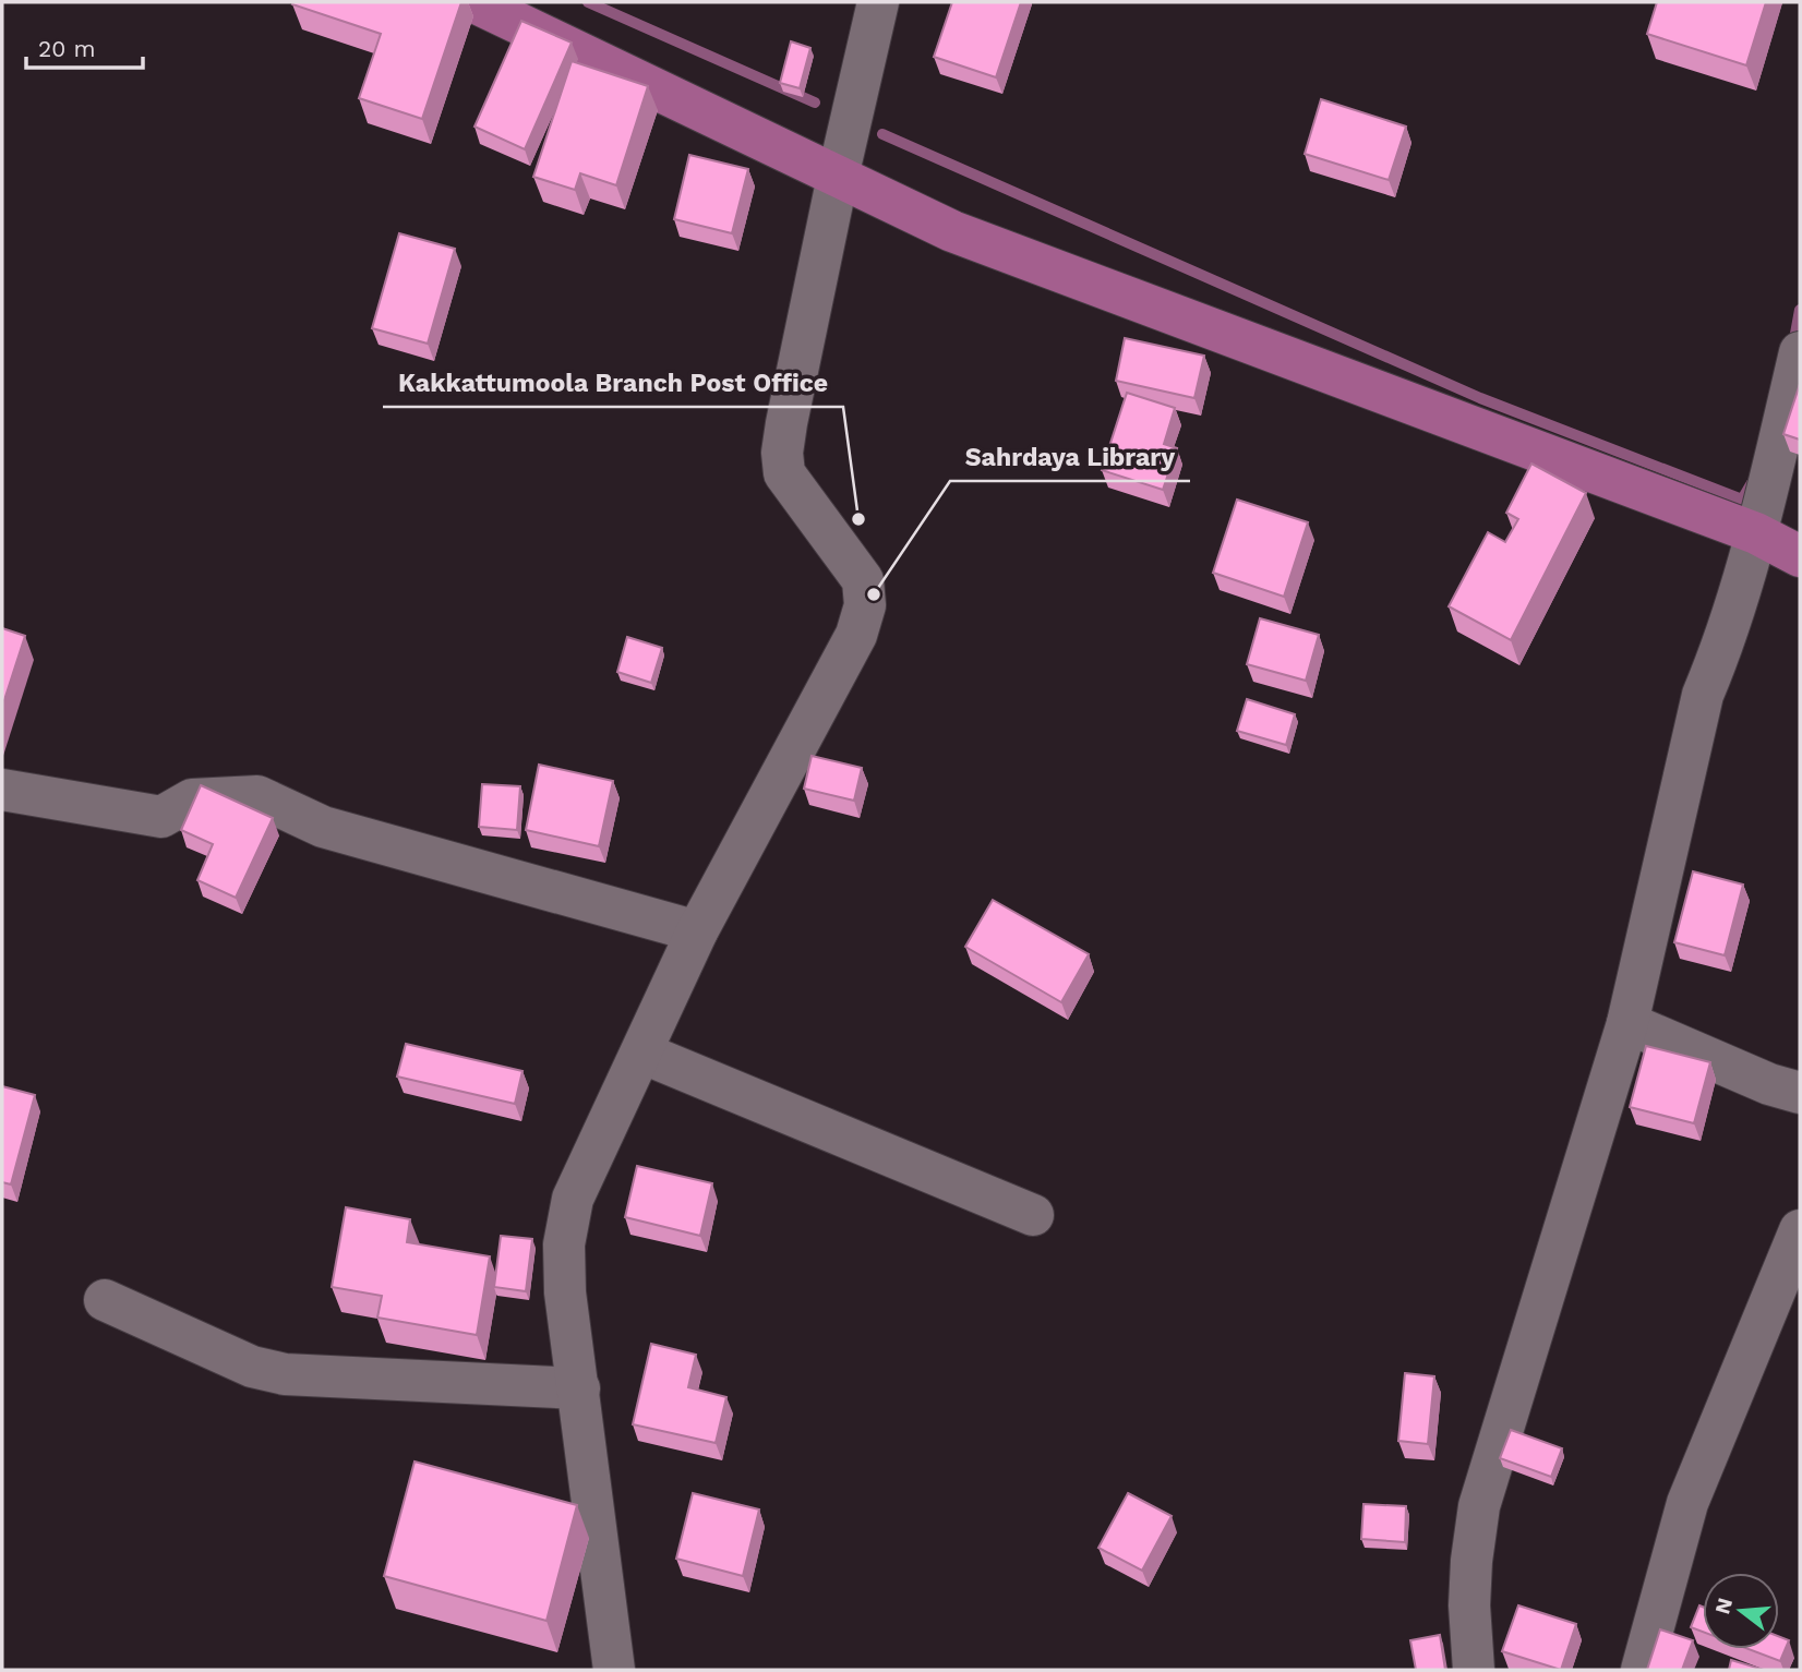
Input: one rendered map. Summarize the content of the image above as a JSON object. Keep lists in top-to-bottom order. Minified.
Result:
{"places":["Kakkattumoola Branch Post Office","Sahrdaya Library"],"scale_bar":"20 m","north":"left"}
